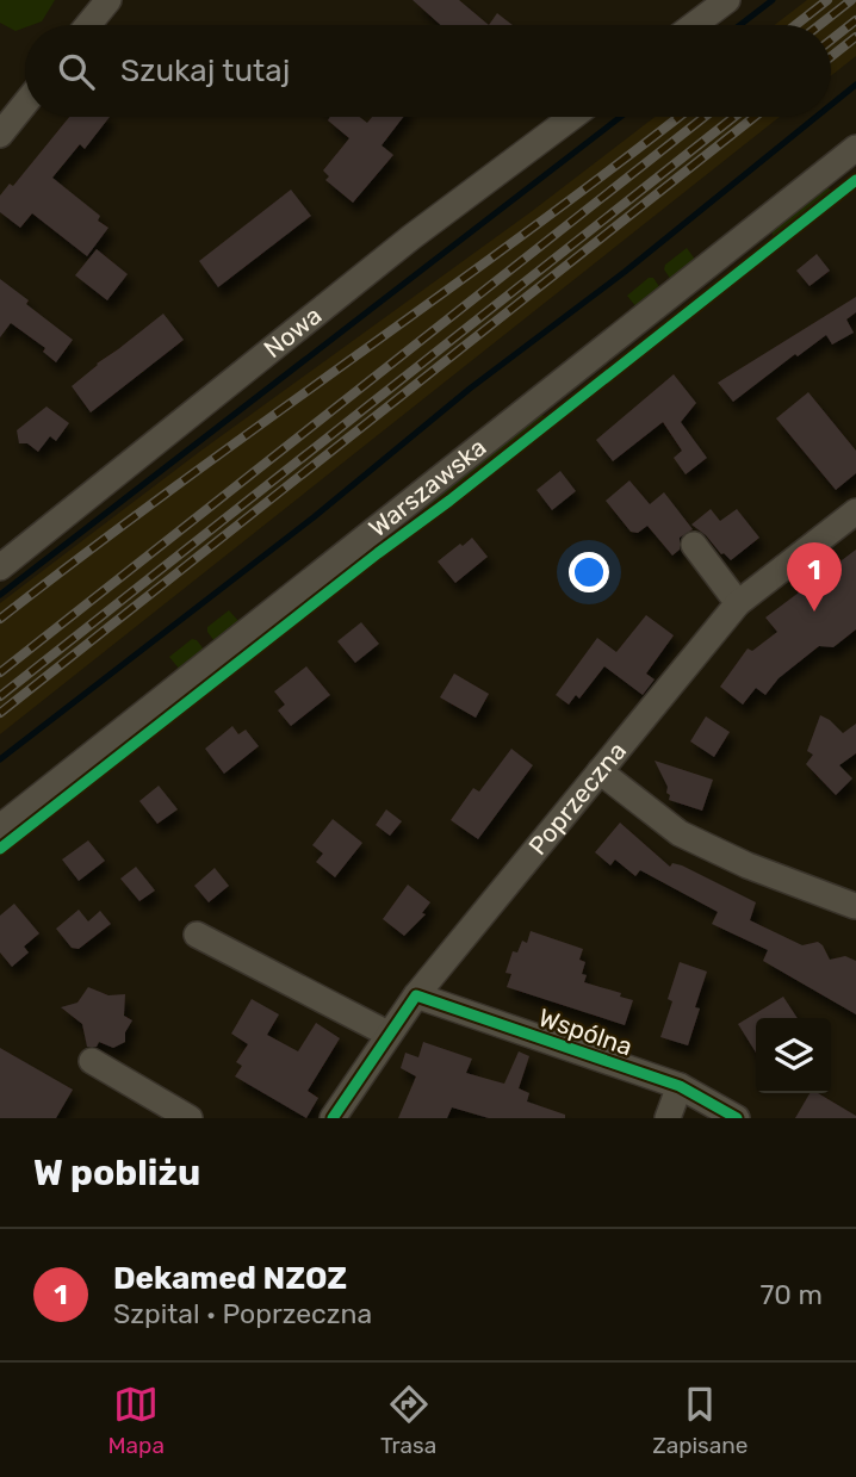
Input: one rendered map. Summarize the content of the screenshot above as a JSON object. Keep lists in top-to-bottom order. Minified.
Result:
{"streets":{"street":["Nowa","Warszawska","Poprzeczna","Wspólna"]},"crossings":[["Poprzeczna","Wspólna"]],"page":{"search":"Szukaj tutaj","pins":"1","heading":"W pobliżu","list":[{"mark":"1","name":"Dekamed NZOZ","note":"Szpital · Poprzeczna","value":"70 m"}],"nav":["Mapa","Trasa","Zapisane"]}}
